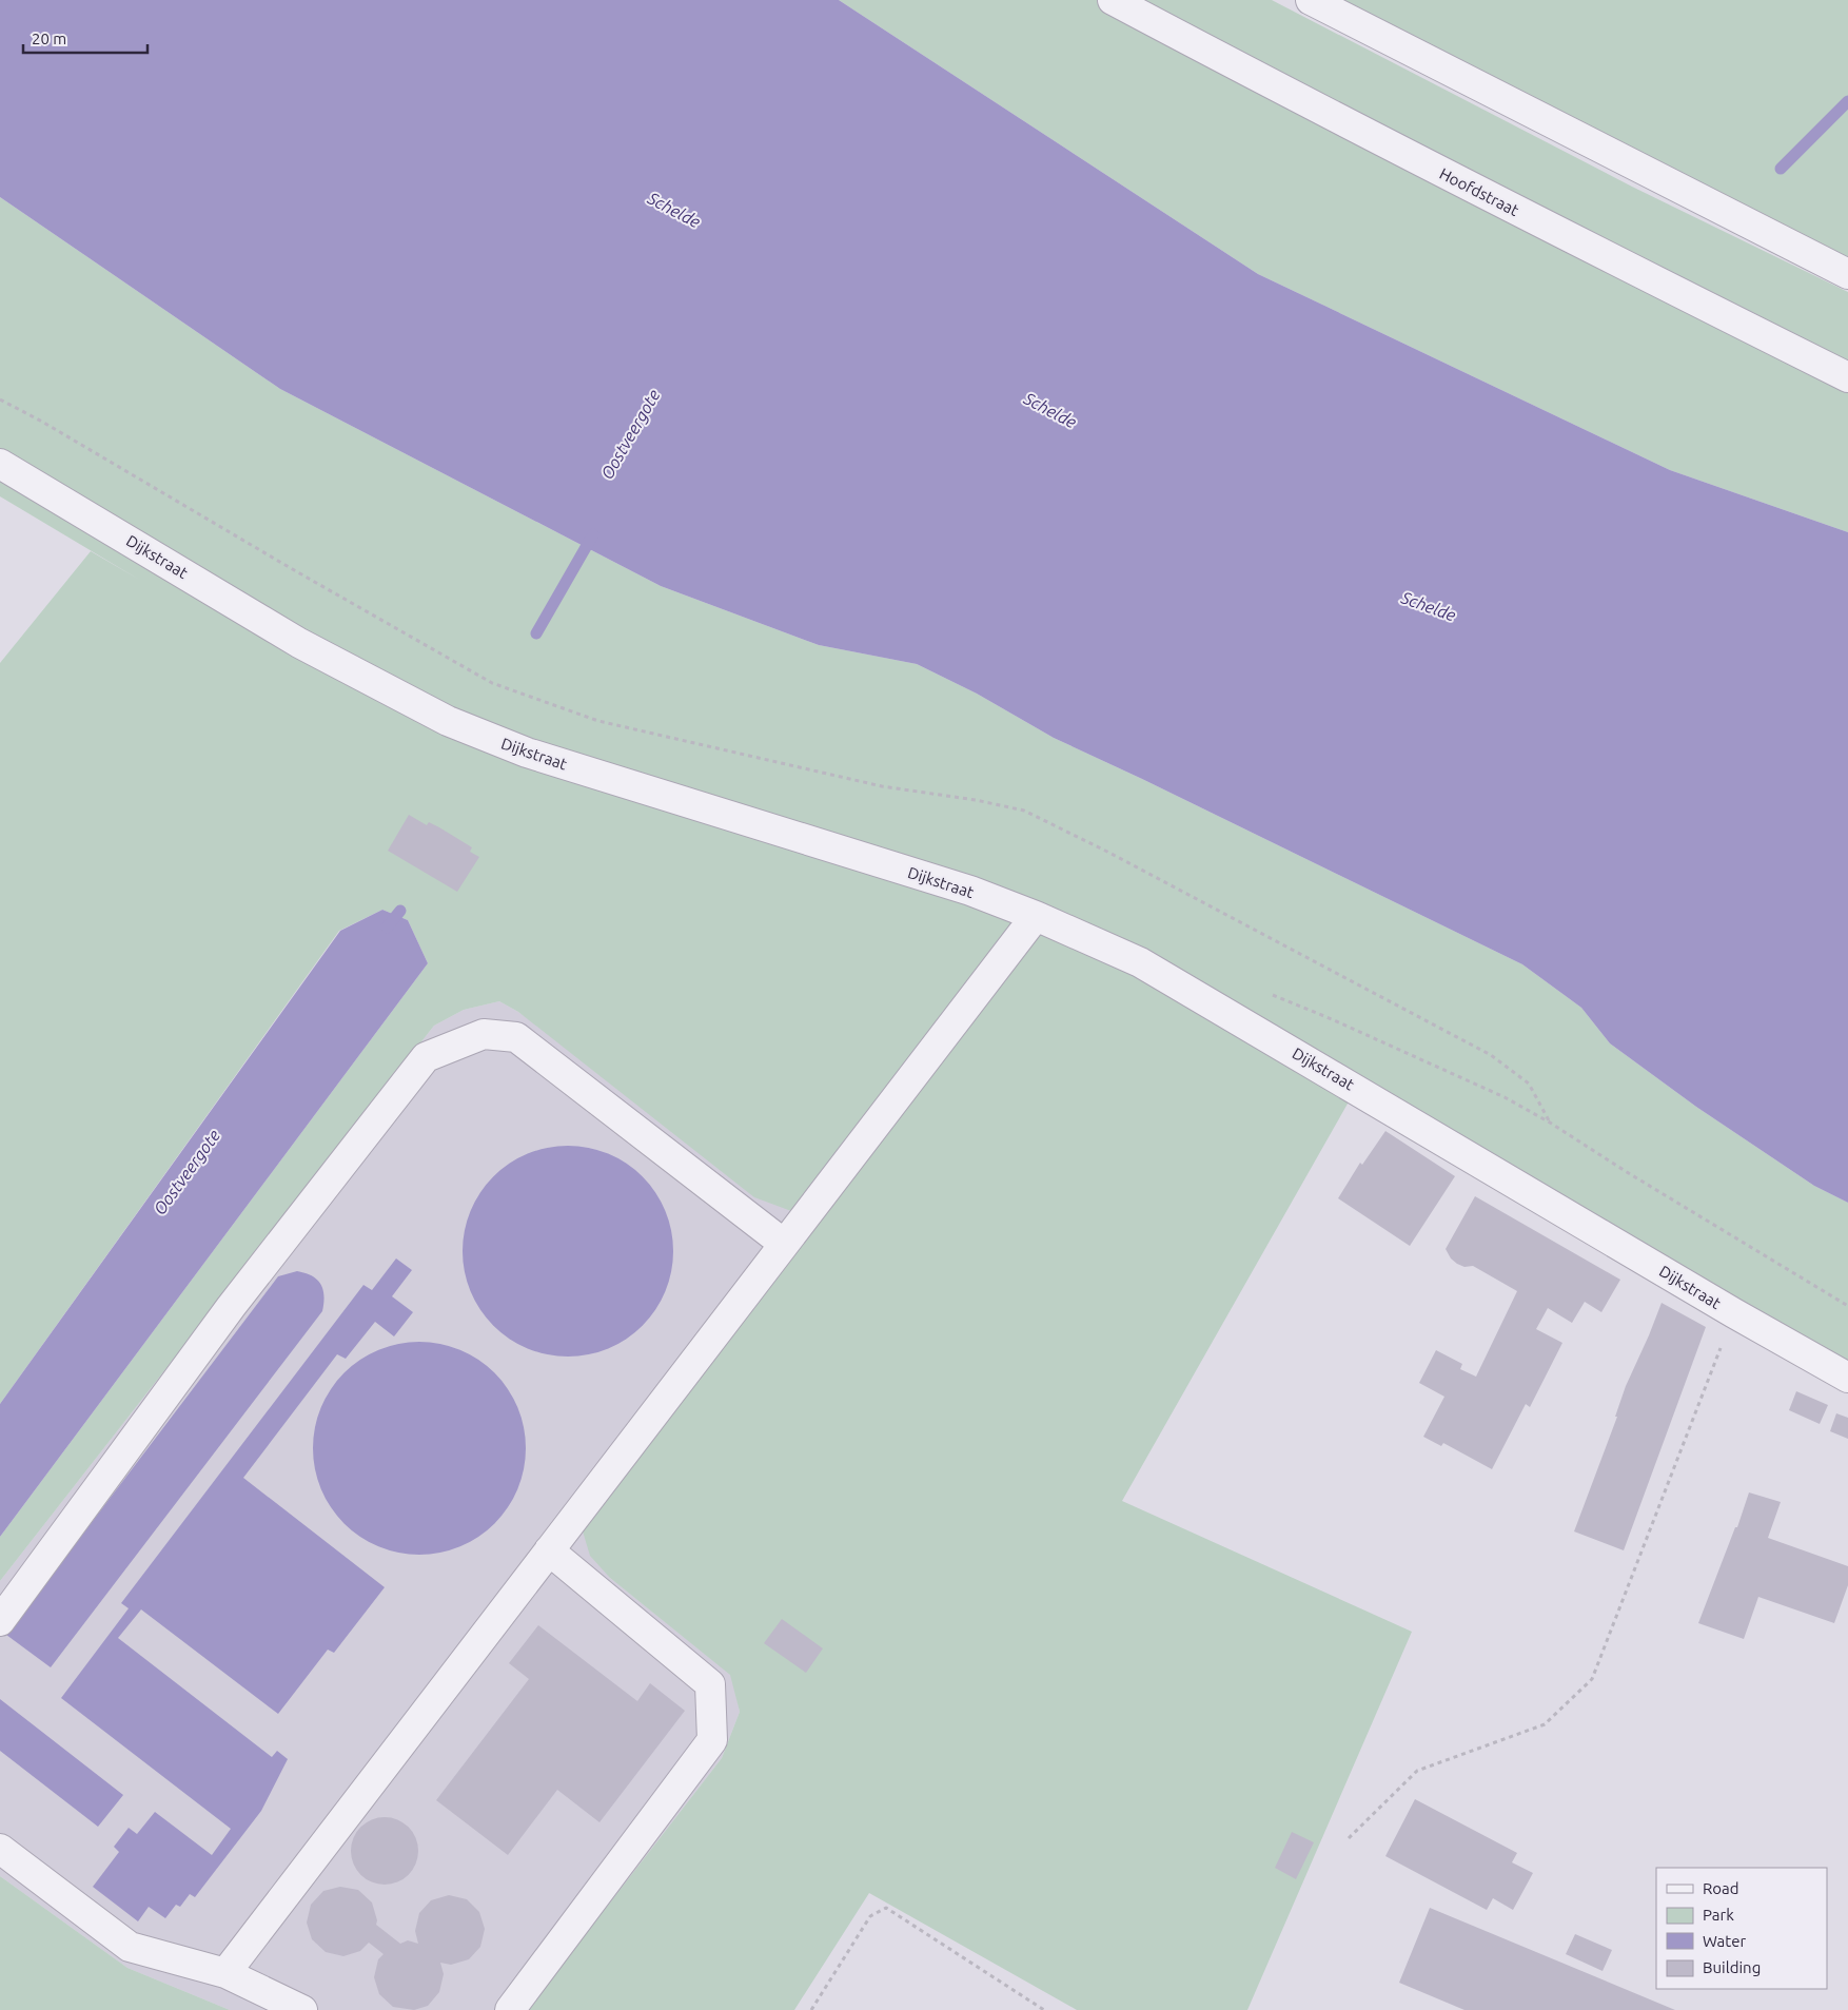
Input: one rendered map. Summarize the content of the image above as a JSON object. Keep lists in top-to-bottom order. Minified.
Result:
{"streets":{"street":["Hoofdstraat","Dijkstraat"]},"water":["Schelde","Oostveergote"],"legend":["Road","Park","Water","Building"],"scale_bar":"20 m"}
